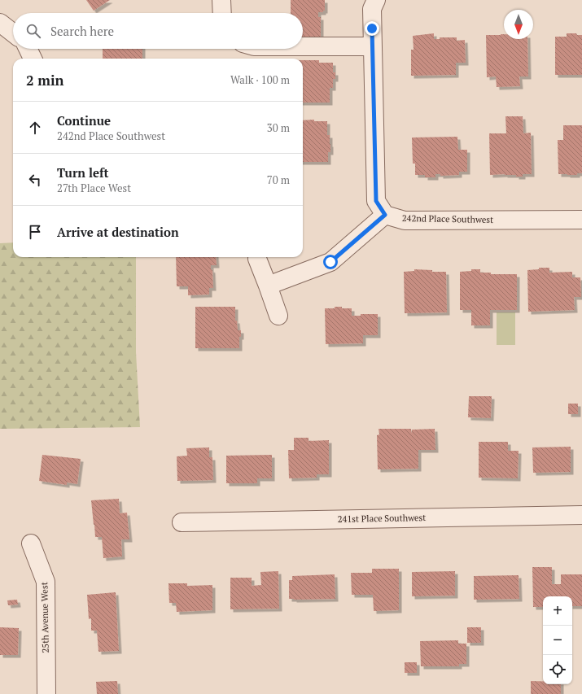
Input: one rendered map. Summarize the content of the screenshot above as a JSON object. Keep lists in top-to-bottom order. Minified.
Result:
{"streets":{"street":["242nd Place Southwest","241st Place Southwest","25th Avenue West"]},"north":"bottom","page":{"search":"Search here","heading":["2 min","Walk · 100 m"],"list":[["Continue","242nd Place Southwest","30 m"],["Turn left","27th Place West","70 m"],"Arrive at destination"],"map_buttons":["+","−"]}}
